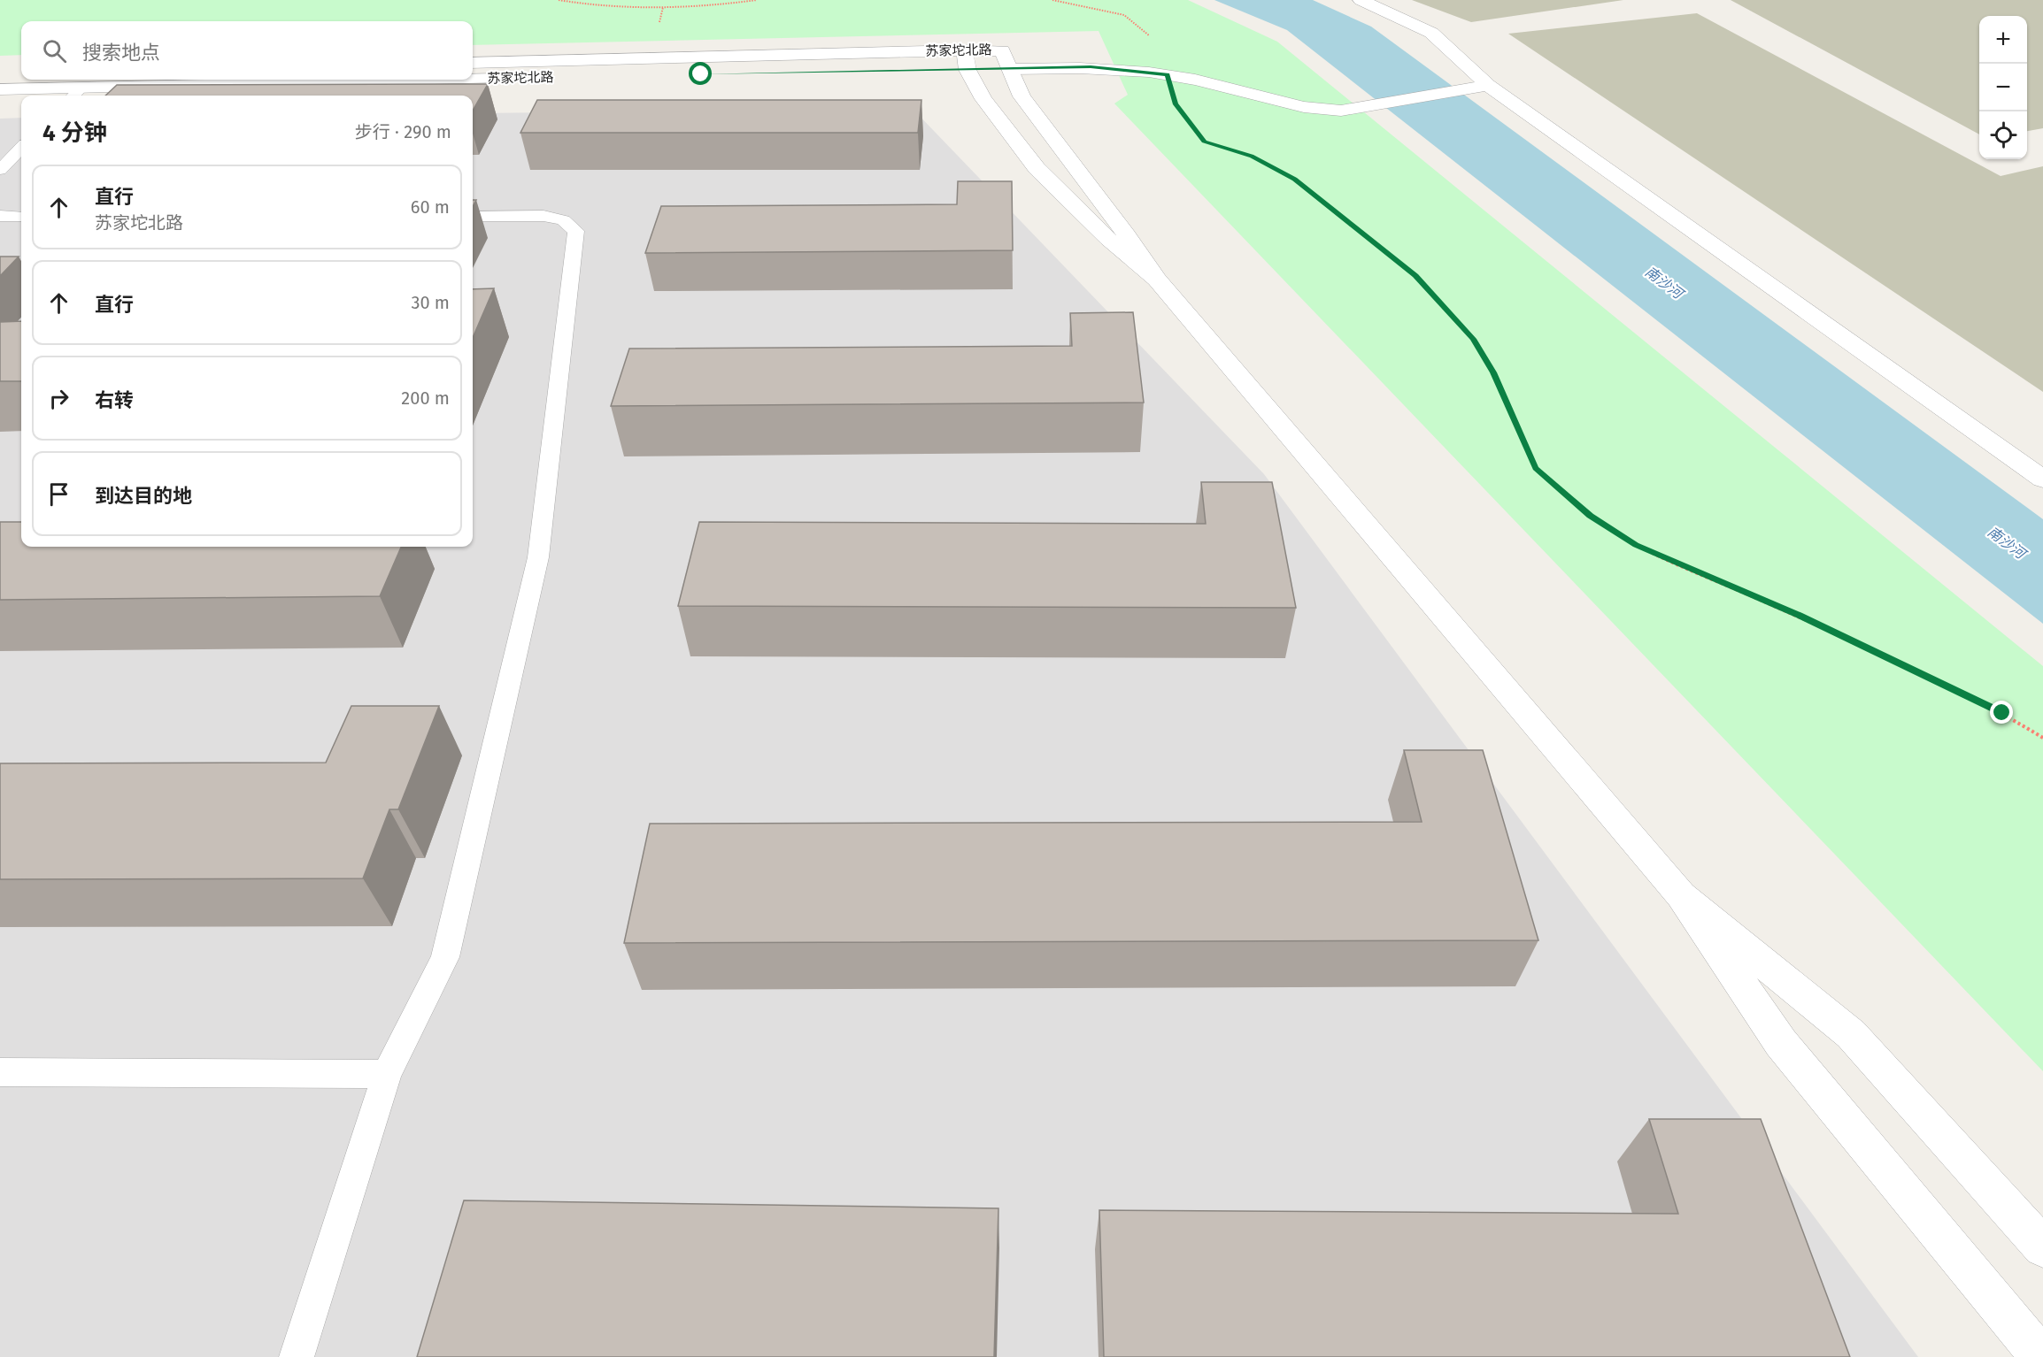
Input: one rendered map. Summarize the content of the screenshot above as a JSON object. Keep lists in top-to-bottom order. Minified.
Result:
{"streets":{"street":["苏家坨北路"]},"water":["南沙河"],"page":{"map_buttons":["+","−"],"search":"搜索地点","heading":["4 分钟","步行 · 290 m"],"list":[["直行","苏家坨北路","60 m"],["直行","30 m"],["右转","200 m"],"到达目的地"]}}
